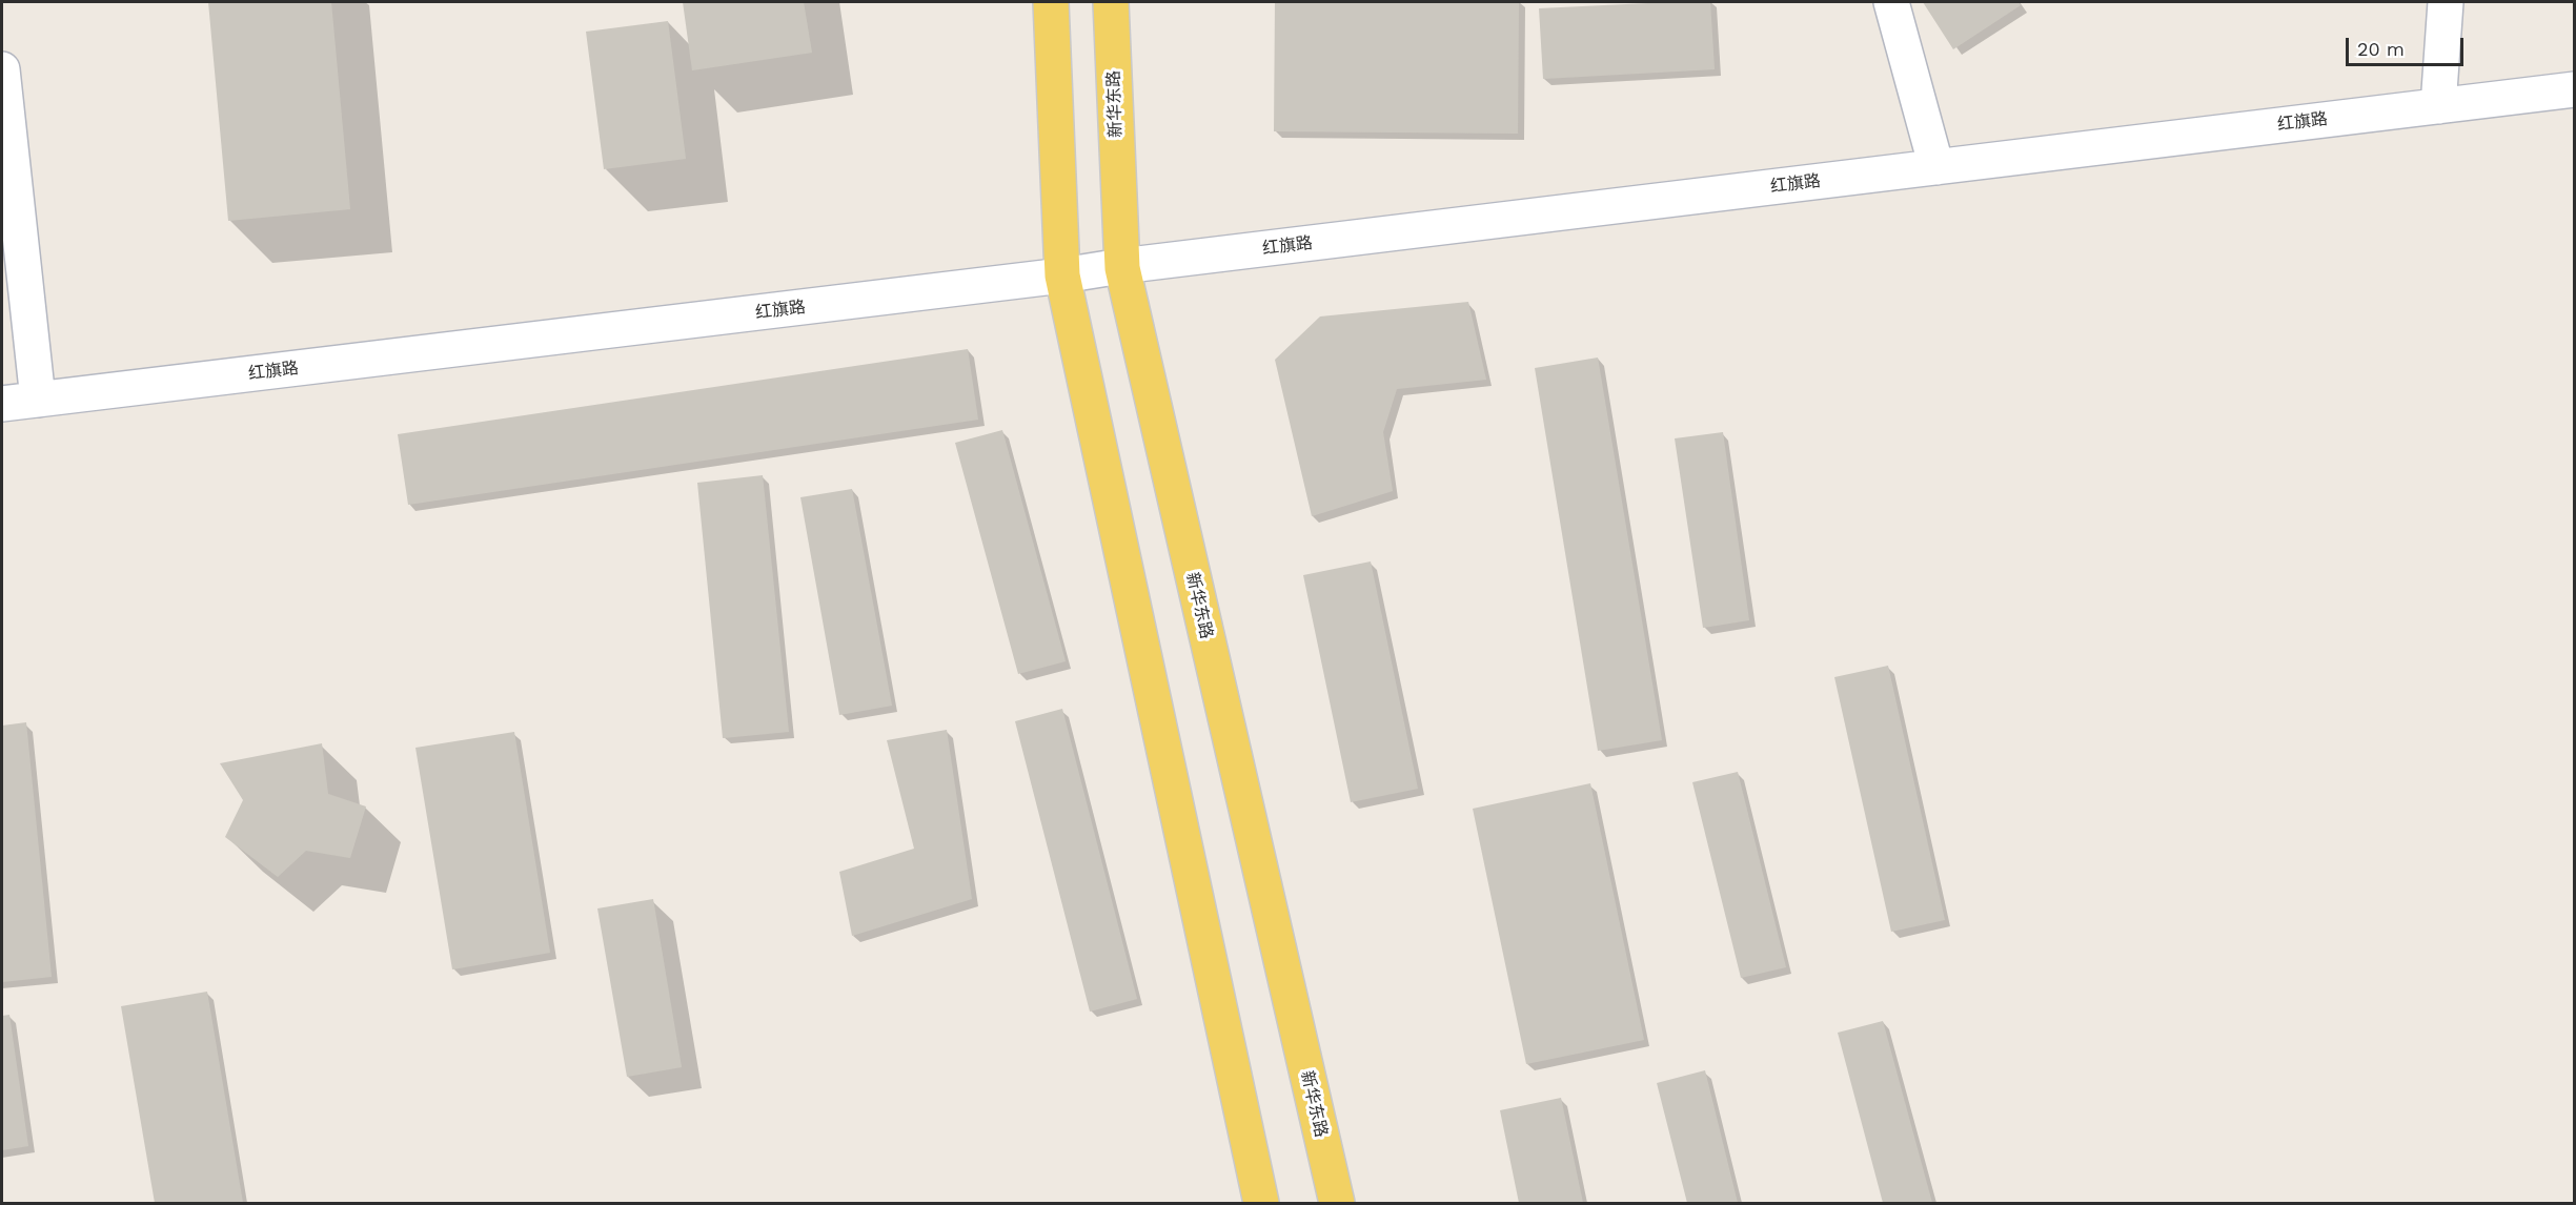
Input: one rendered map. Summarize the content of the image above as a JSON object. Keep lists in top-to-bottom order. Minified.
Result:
{"streets":{"main road":["新华东路"],"street":["红旗路"]},"crossings":[["新华东路","红旗路"]],"scale_bar":"20 m"}
